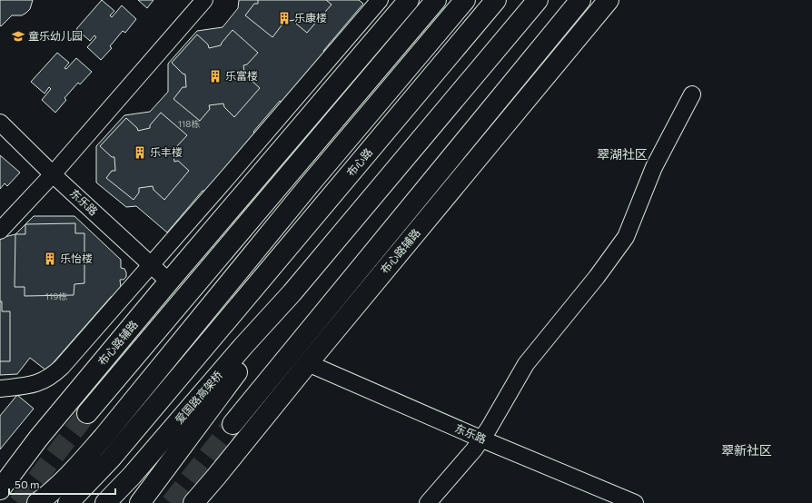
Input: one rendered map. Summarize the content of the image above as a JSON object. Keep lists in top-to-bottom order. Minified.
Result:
{"streets":{"highway":["布心路","布心路辅路","爱国路高架桥"],"street":["东乐路"]},"crossings":[["东乐路","布心路辅路"]],"districts":["翠湖社区","翠新社区"],"places":{"building":["乐康楼","乐富楼","乐丰楼","乐怡楼"],"school or university":["童乐幼儿园"]},"house_numbers":["118栋","119栋"],"scale_bar":"50 m"}
